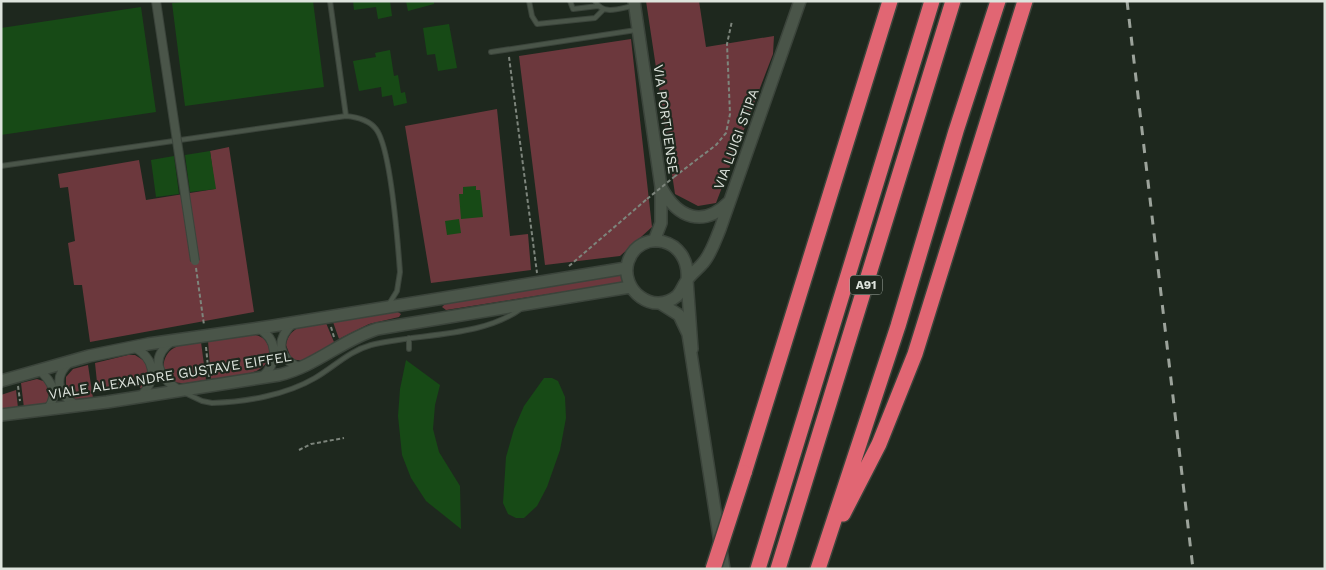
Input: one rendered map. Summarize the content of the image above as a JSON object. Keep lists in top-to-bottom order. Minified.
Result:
{"streets":{"highway":["A91"],"main road":["VIA PORTUENSE","VIA LUIGI STIPA","VIALE ALEXANDRE GUSTAVE EIFFEL"]},"crossings":[["VIA PORTUENSE","VIA LUIGI STIPA"],["VIA PORTUENSE","VIALE ALEXANDRE GUSTAVE EIFFEL"],["VIA LUIGI STIPA","VIALE ALEXANDRE GUSTAVE EIFFEL"]]}
